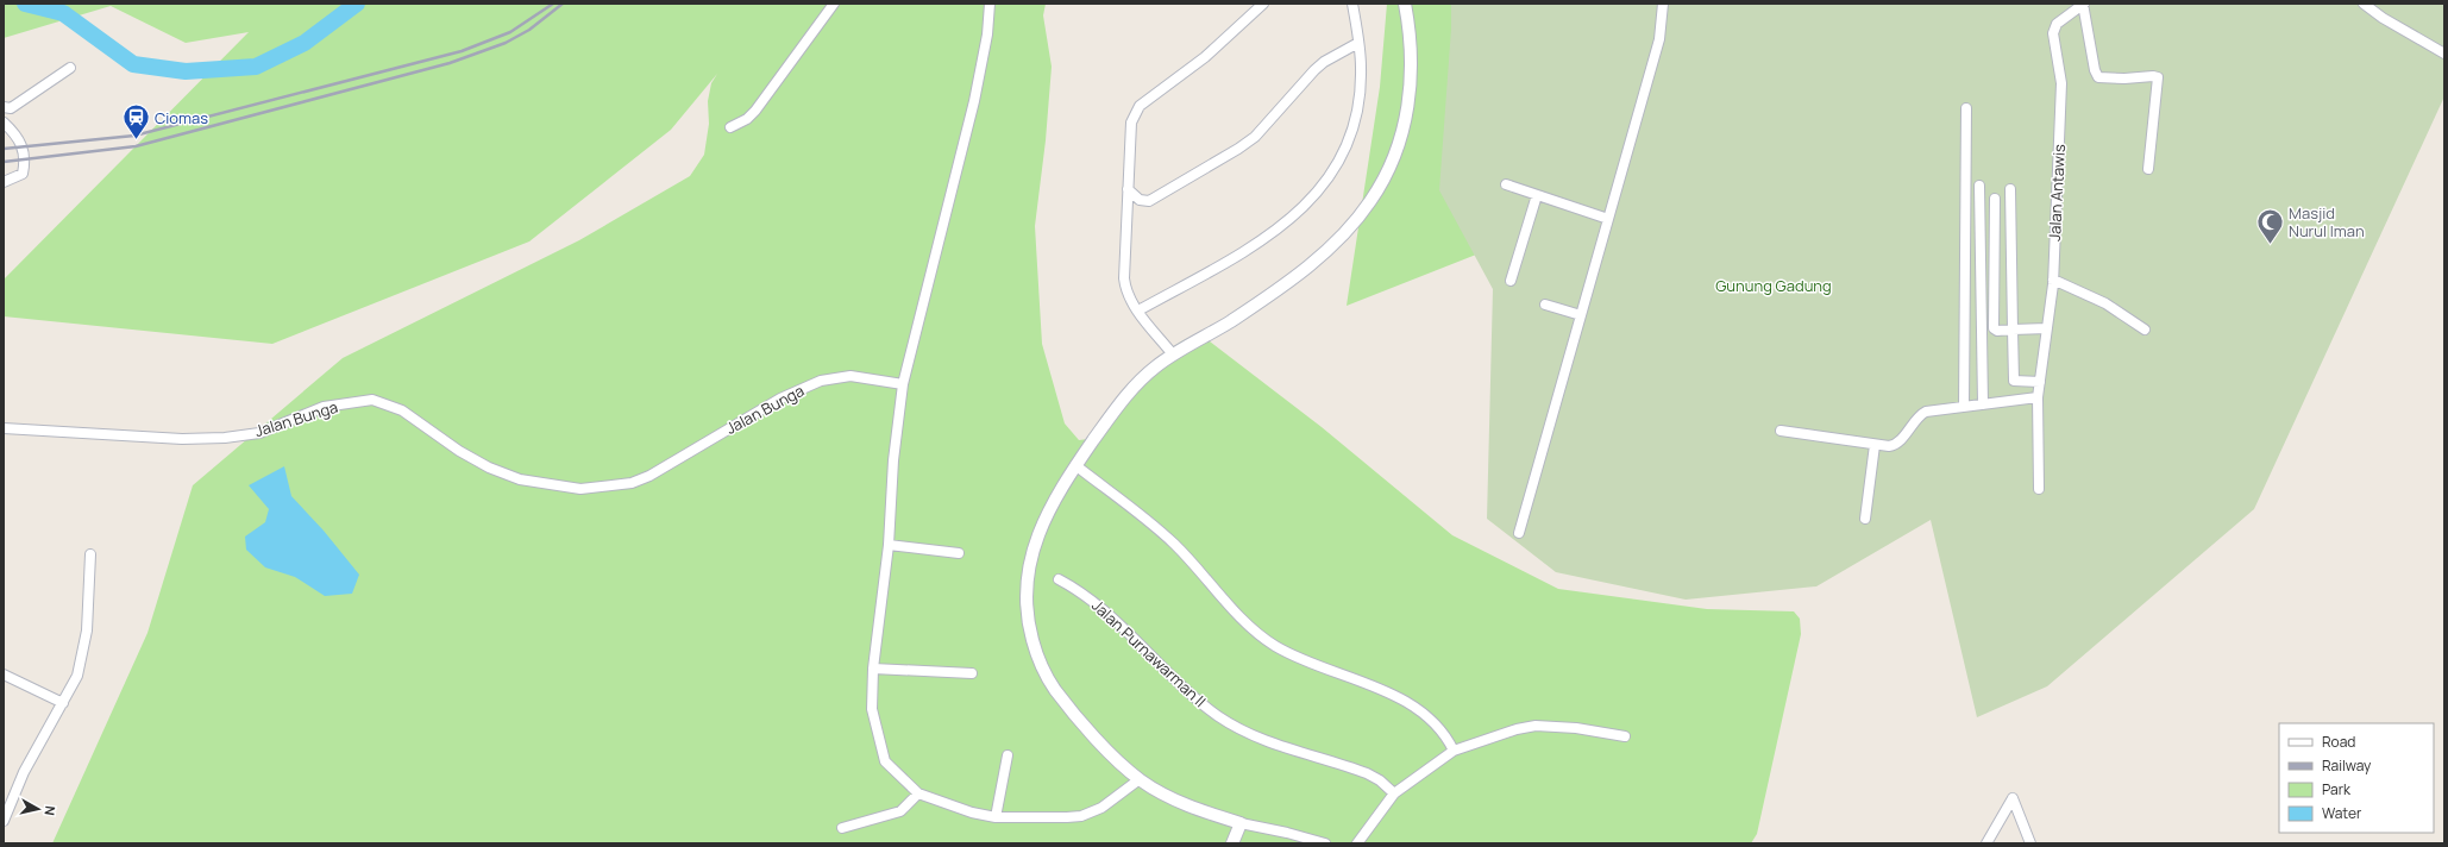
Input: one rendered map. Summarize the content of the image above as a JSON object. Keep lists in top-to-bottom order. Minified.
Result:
{"streets":{"street":["Jalan Antawis","Jalan Bunga","Jalan Purnawarman II"]},"parks":["Gunung Gadung"],"places":{"station":["Ciomas"],"mosque":["Masjid Nurul Iman"]},"legend":["Road","Railway","Park","Water"],"north":"right"}
